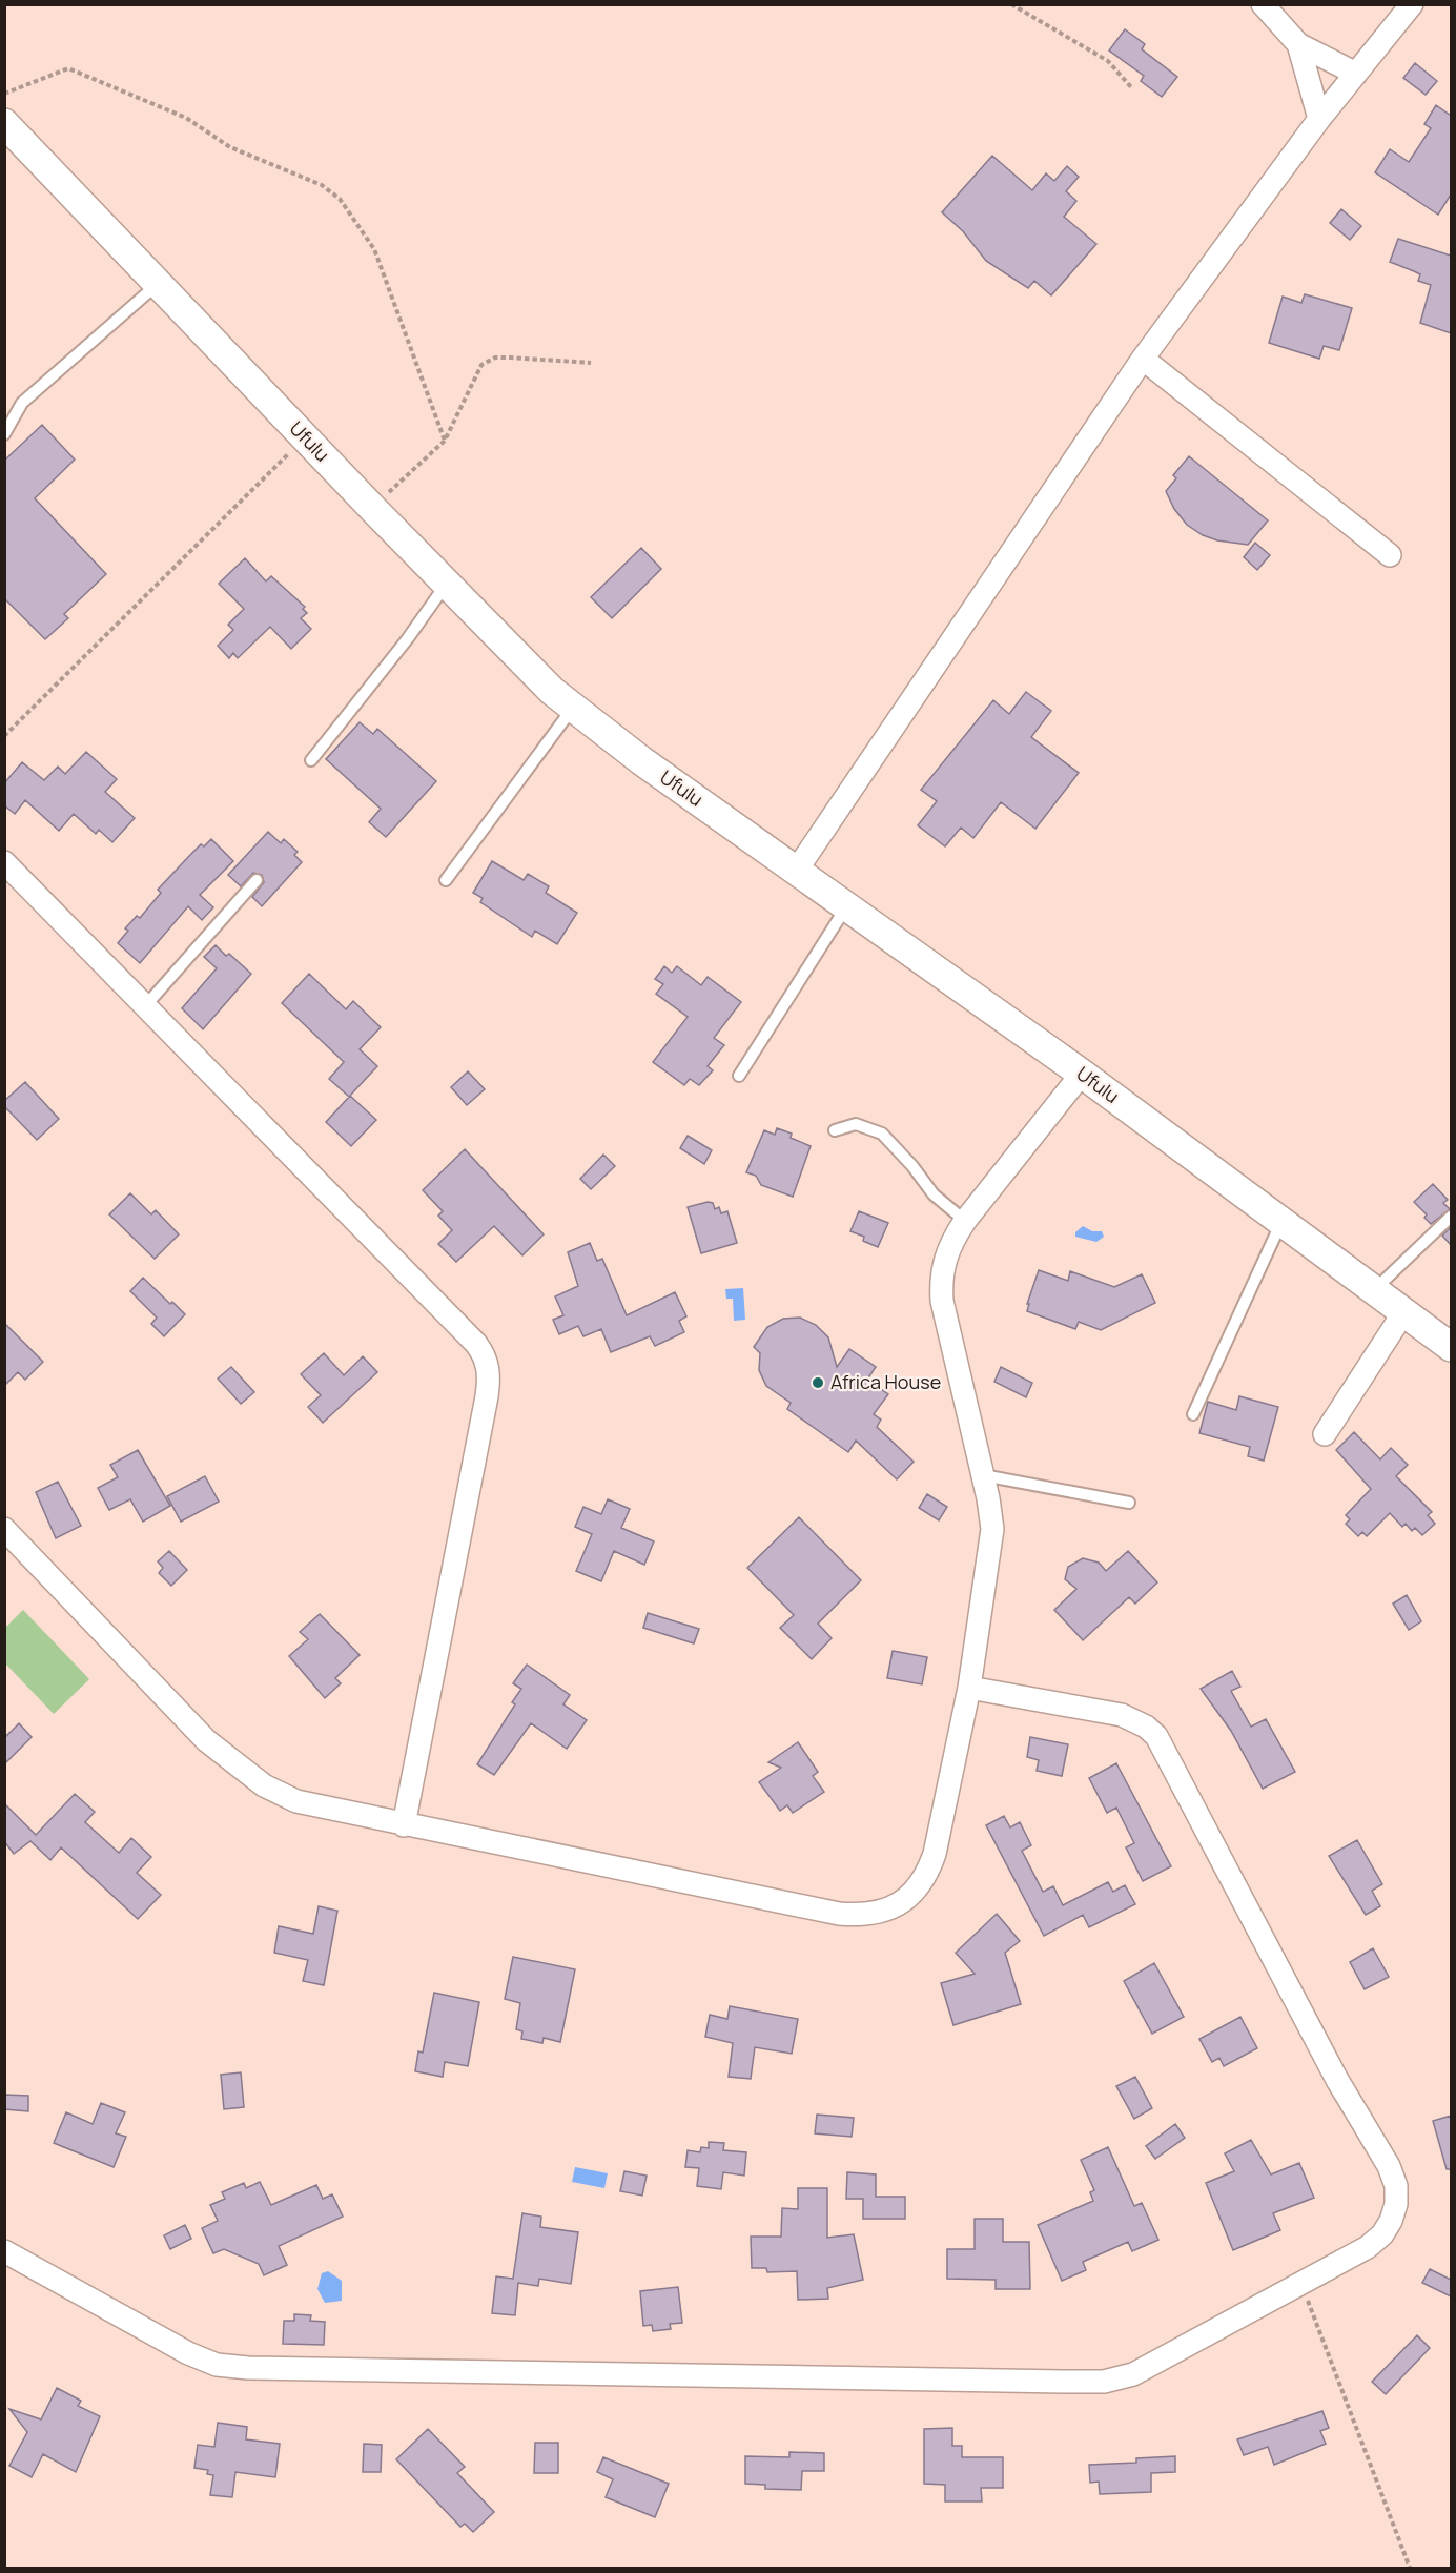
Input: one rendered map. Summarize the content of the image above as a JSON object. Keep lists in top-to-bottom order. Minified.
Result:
{"streets":{"street":["Ufulu"]},"places":["Africa House"]}
